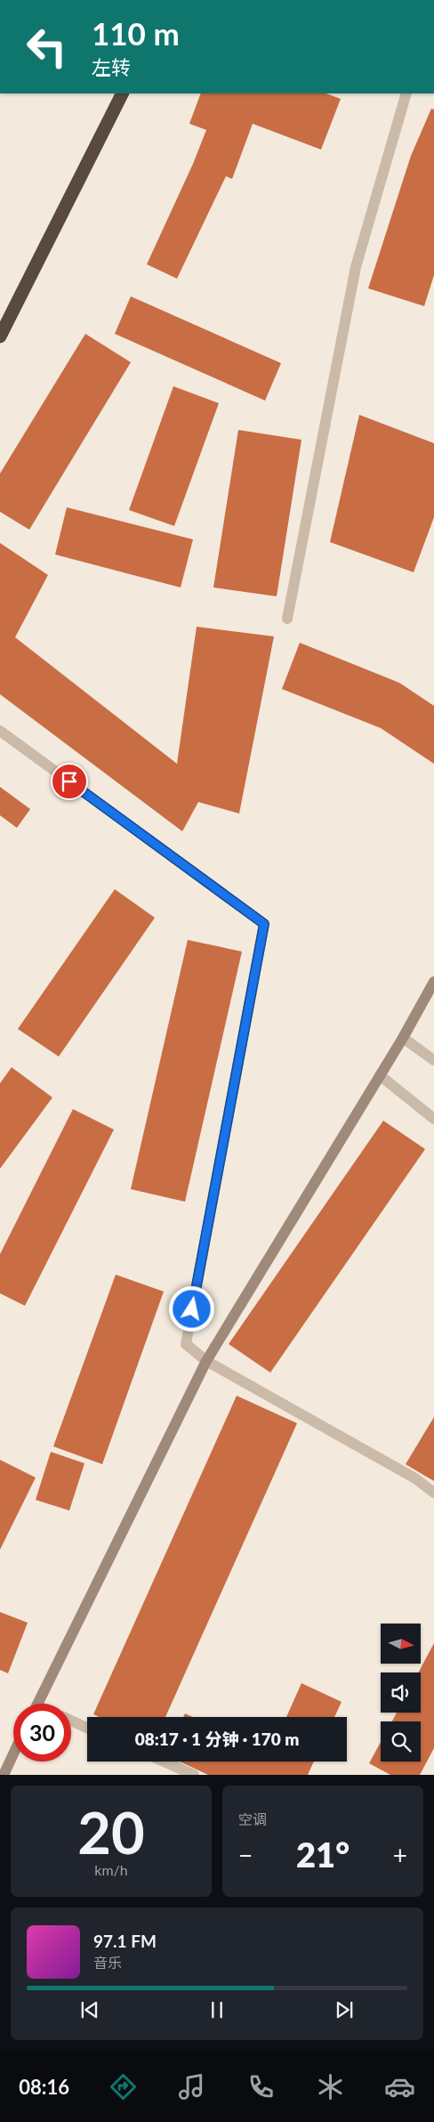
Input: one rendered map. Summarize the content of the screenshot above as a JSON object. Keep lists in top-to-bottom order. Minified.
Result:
{"north":"right","page":{"turn":["110 m","左转"],"limit":"30","trip":"08:17 · 1 分钟 · 170 m","tile":[["20","km/h"],"空调"],"heat":["−","21°","+"],"song":["97.1 FM","音乐"],"tabs":"08:16"}}
